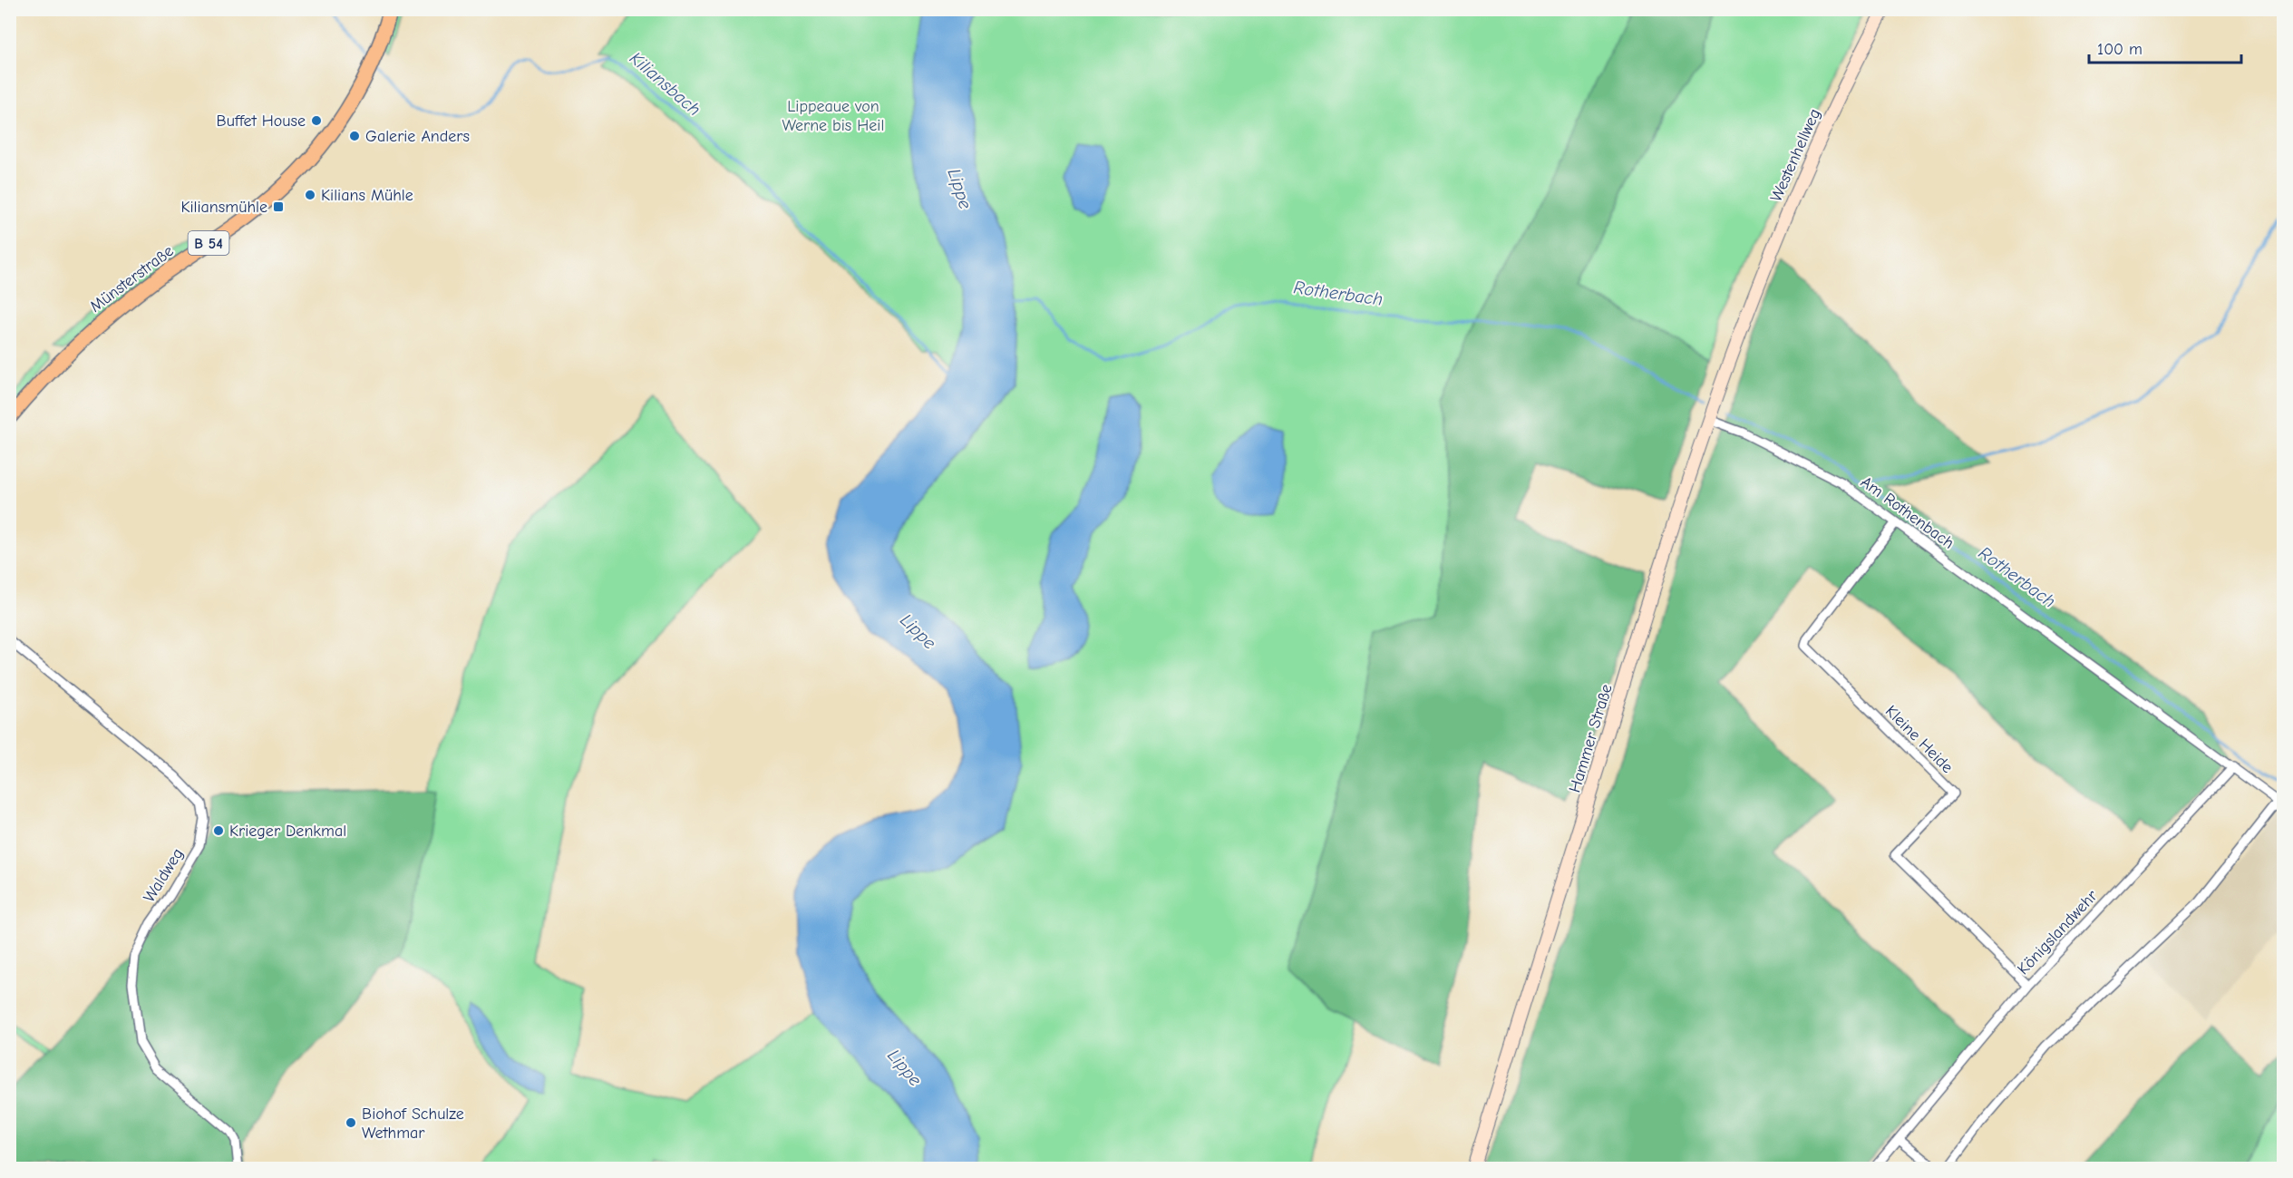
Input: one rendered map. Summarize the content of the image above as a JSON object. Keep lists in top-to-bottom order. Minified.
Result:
{"streets":{"main road":["Westenhellweg","B 54","Münsterstraße","Hammer Straße"],"street":["Am Rothenbach","Kleine Heide","Waldweg","Königslandwehr"]},"crossings":[["Westenhellweg","Hammer Straße"],["Am Rothenbach","Hammer Straße"],["Am Rothenbach","Kleine Heide"],["Am Rothenbach","Königslandwehr"],["Kleine Heide","Königslandwehr"]],"water":["Kiliansbach","Lippe","Rotherbach"],"parks":["Lippeaue von Werne bis Heil"],"places":{"other":["Buffet House","Galerie Anders","Kilians Mühle","Krieger Denkmal","Biohof Schulze Wethmar"],"transit":["Kiliansmühle"]},"scale_bar":"100 m"}
